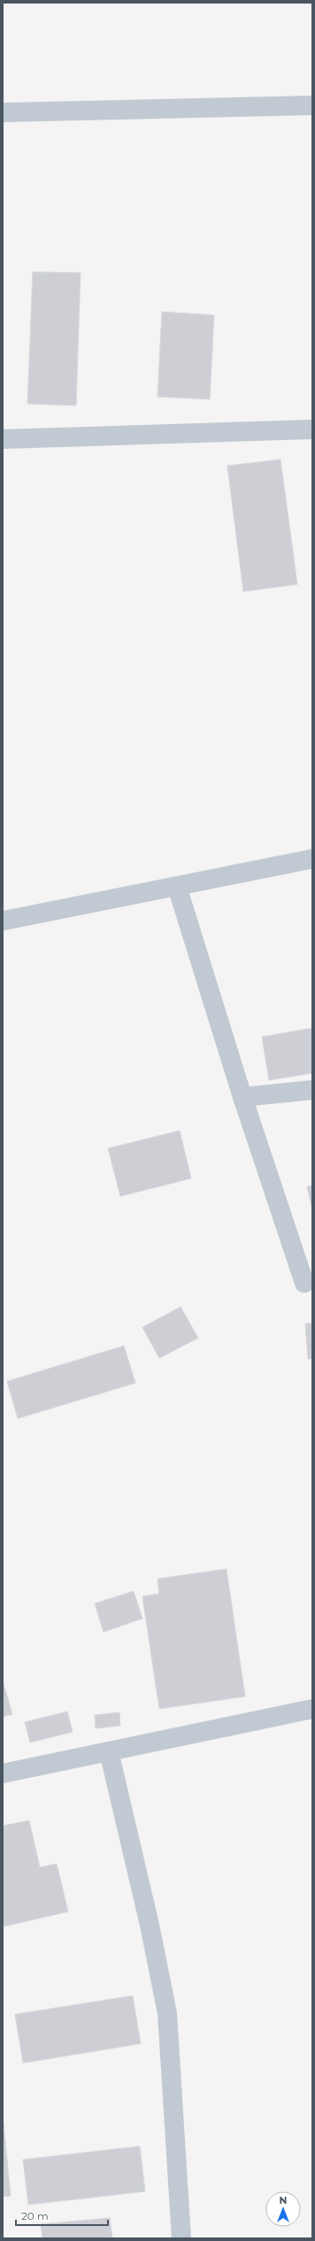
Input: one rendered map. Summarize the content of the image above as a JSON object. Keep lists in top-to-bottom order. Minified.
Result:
{"scale_bar":"20 m","north":"top"}
